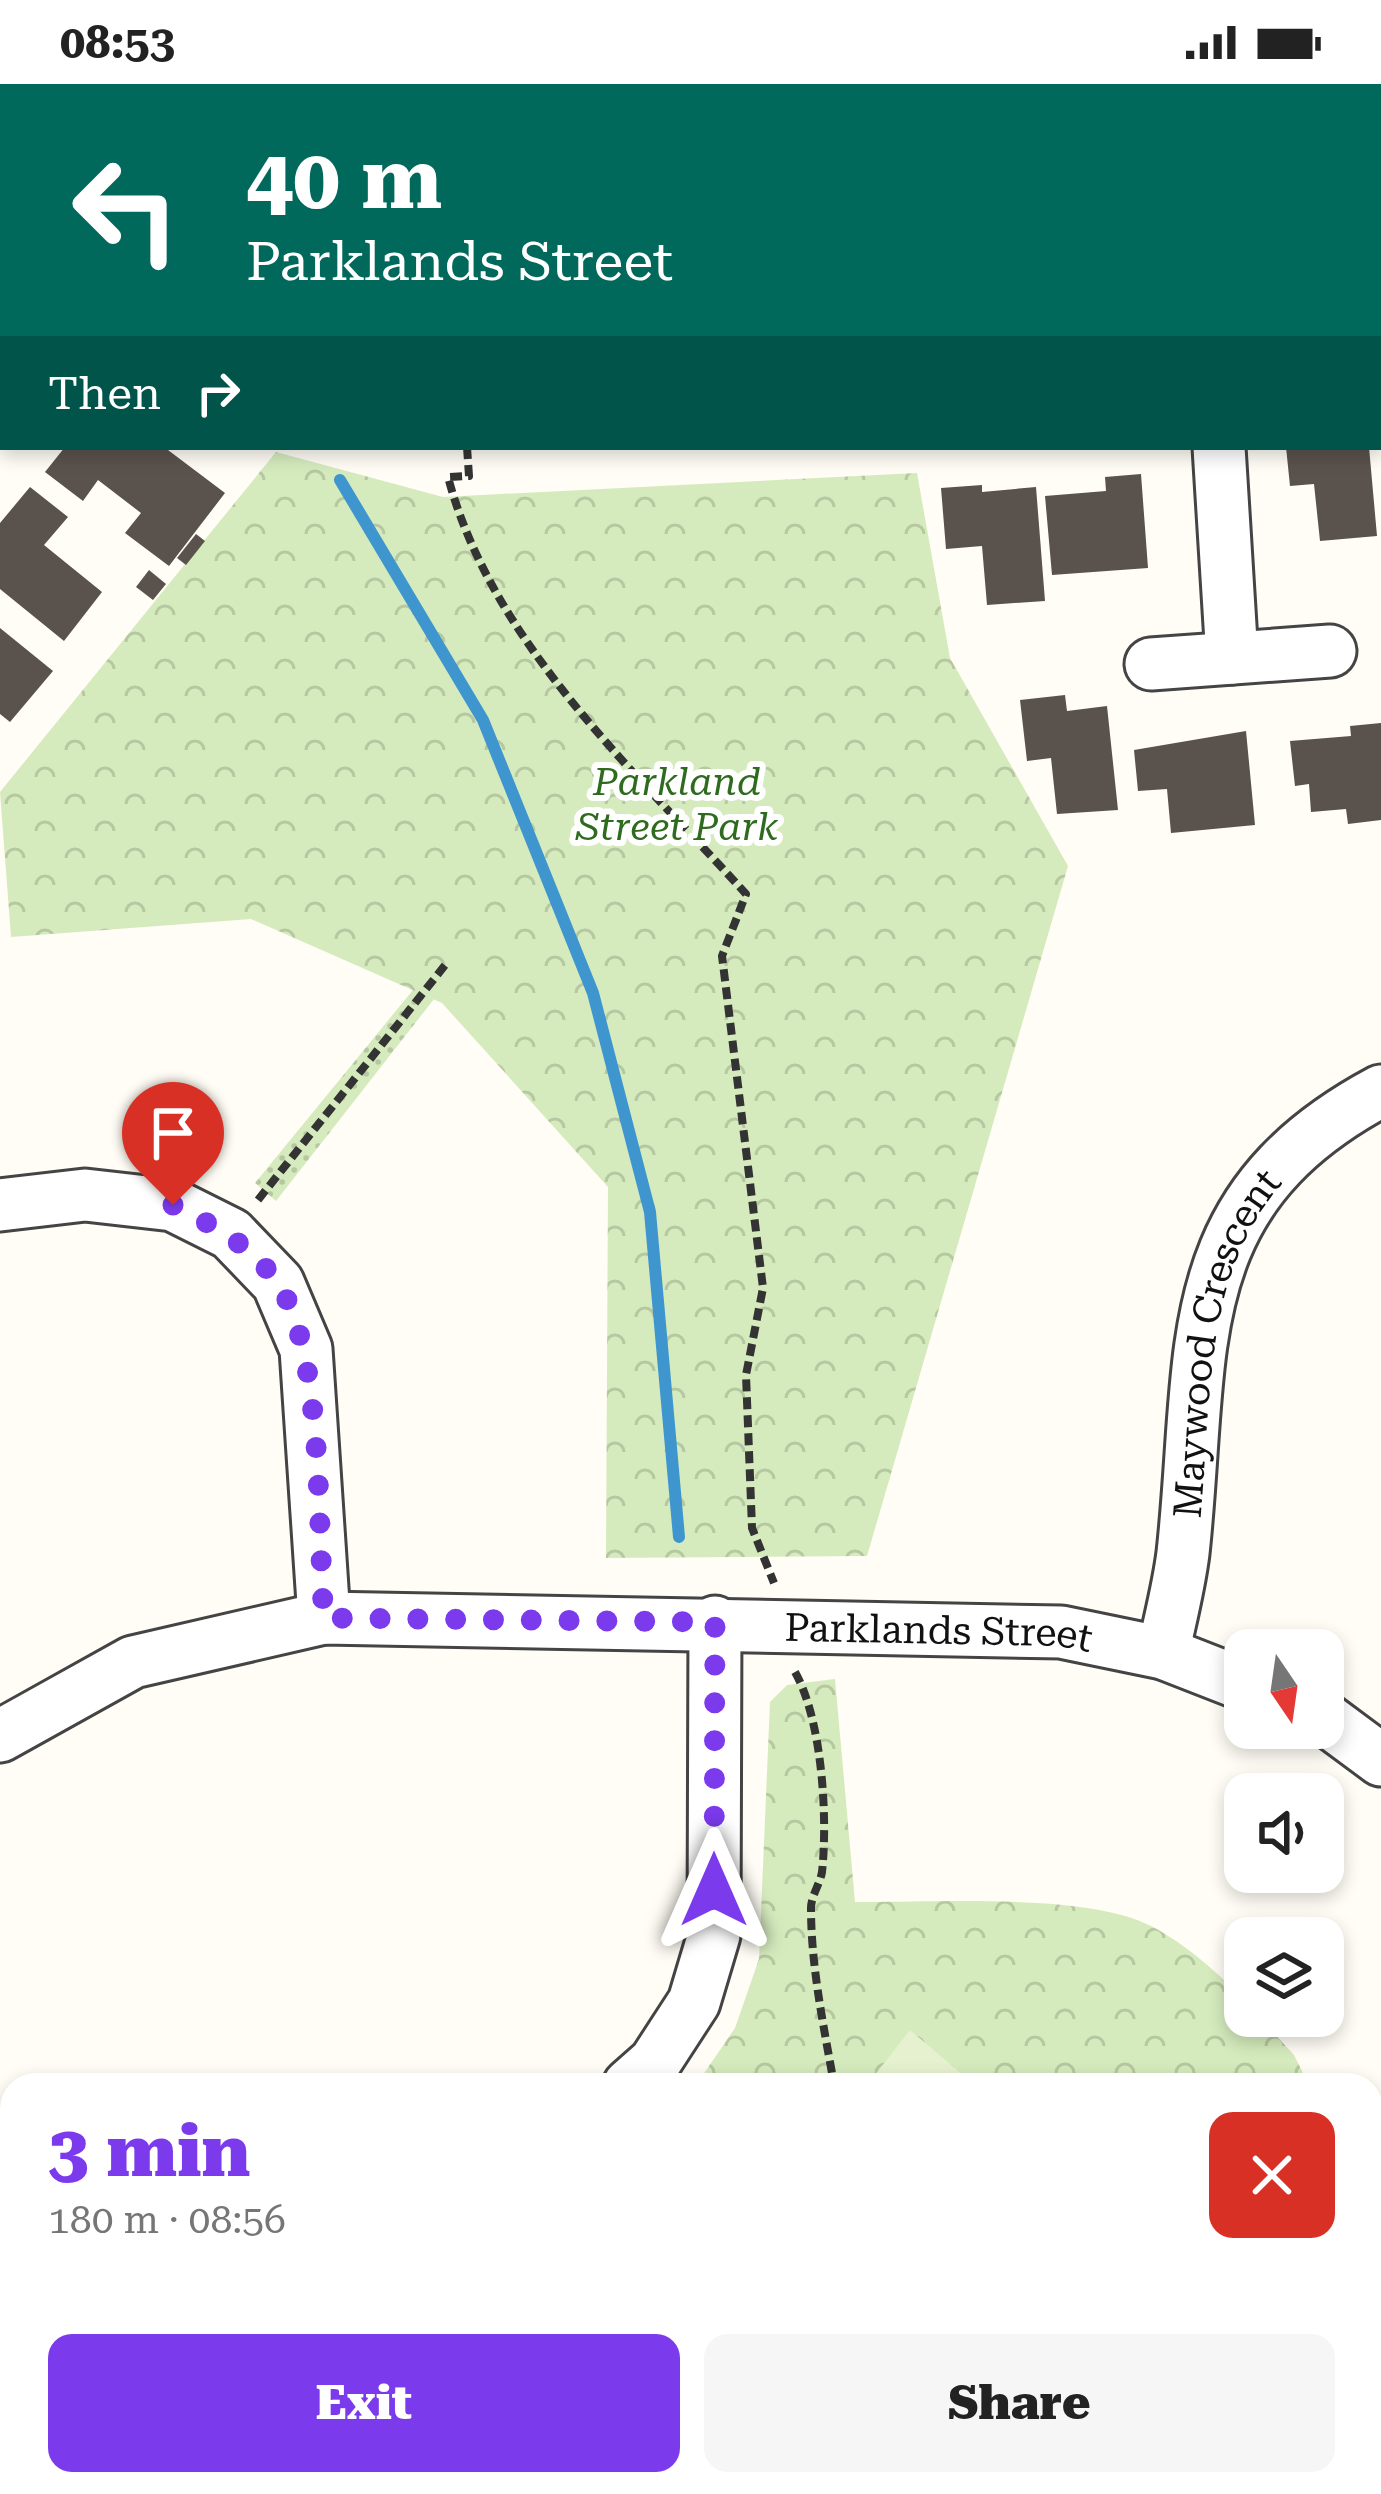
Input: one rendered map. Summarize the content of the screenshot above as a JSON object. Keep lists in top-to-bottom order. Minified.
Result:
{"streets":{"street":["Maywood Crescent","Parklands Street"]},"crossings":[["Maywood Crescent","Parklands Street"]],"parks":["Parkland Street Park"],"north":"bottom","page":{"status":"08:53","turn":["40 m","Parklands Street"],"then":"Then","heading":["3 min","180 m · 08:56"],"buttons":["Exit","Share"]}}
